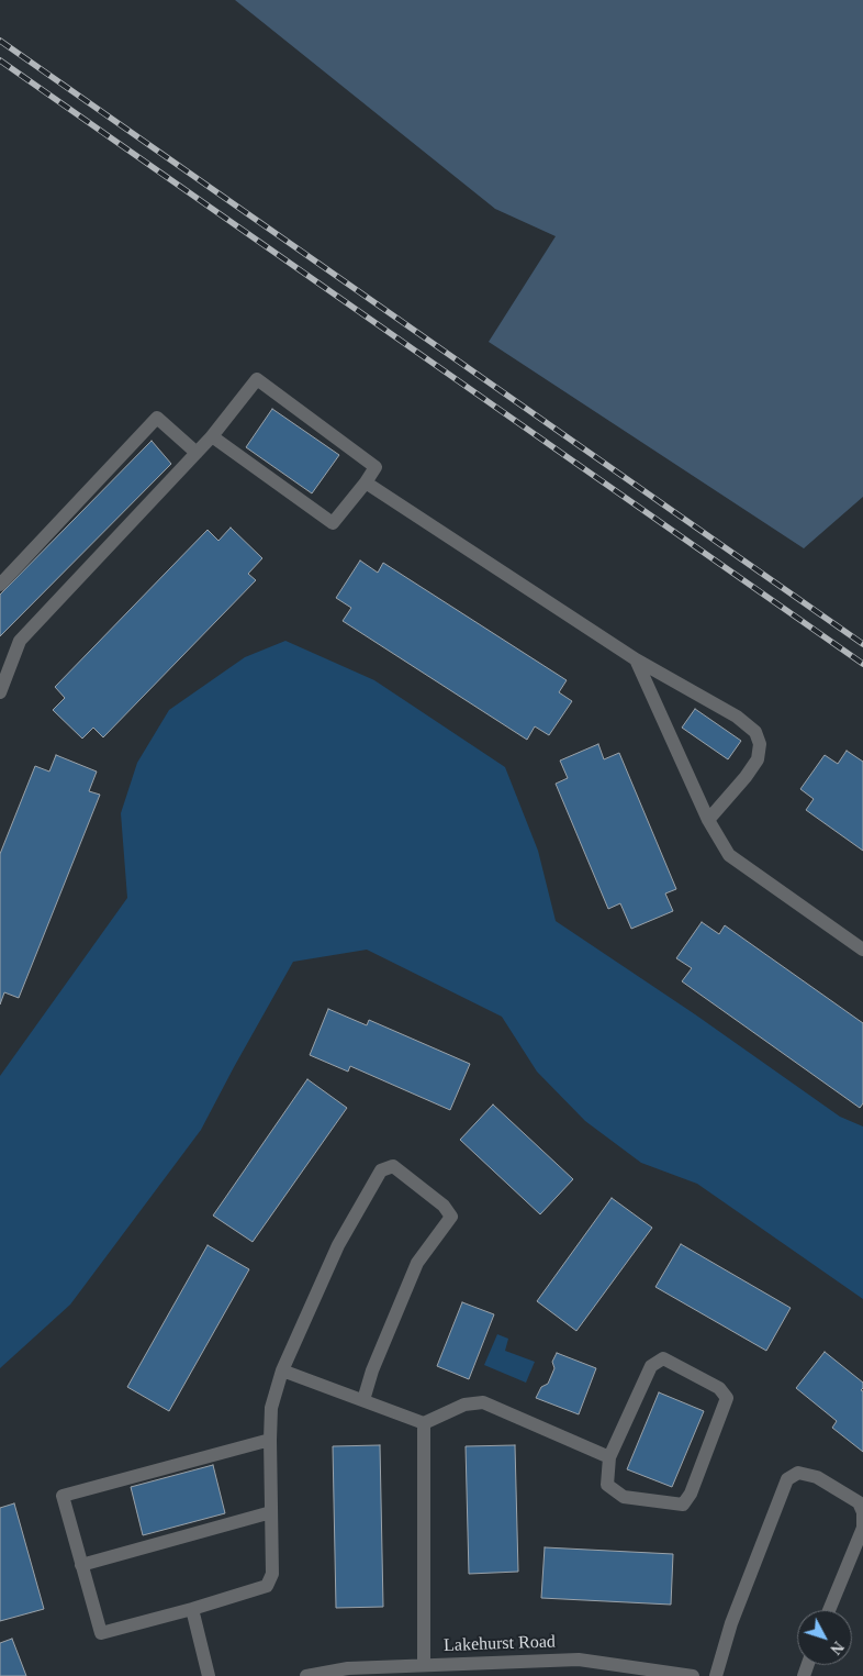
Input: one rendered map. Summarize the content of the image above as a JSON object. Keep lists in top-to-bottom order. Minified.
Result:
{"streets":{"street":["Lakehurst Road"]},"north":"bottom right"}
